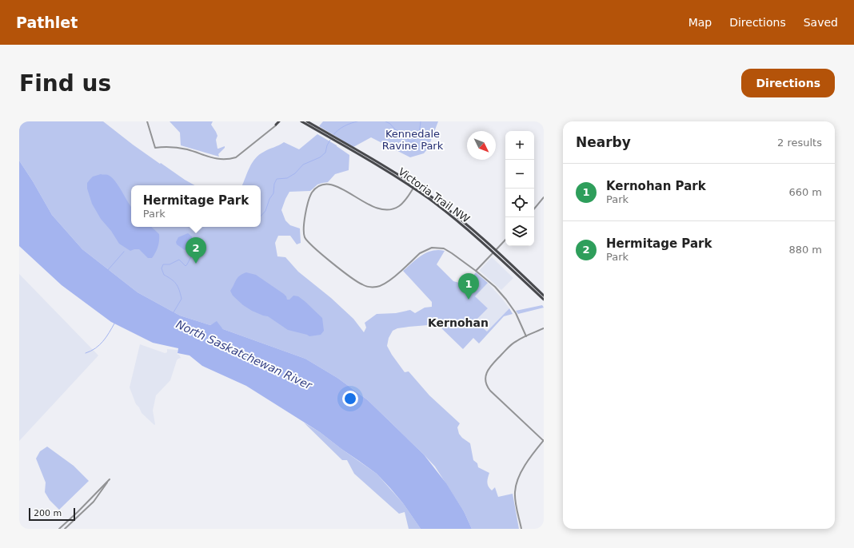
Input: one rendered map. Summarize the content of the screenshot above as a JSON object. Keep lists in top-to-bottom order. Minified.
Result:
{"streets":{"main road":["Victoria Trail NW"]},"districts":["Kernohan"],"water":["North Saskatchewan River"],"parks":["Kennedale Ravine Park"],"scale_bar":"200 m","north":"bottom right","page":{"header":"Pathlet","nav":["Map","Directions","Saved"],"buttons":"Directions","title":"Find us","heading":["Nearby","2 results"],"map_buttons":["+","−"],"list":[{"mark":"1","name":"Kernohan Park","note":"Park","value":"660 m"},{"mark":"2","name":"Hermitage Park","note":"Park","value":"880 m"}],"popup":["Hermitage Park","Park"],"pins":["2","1"],"scale":"200 m"}}
